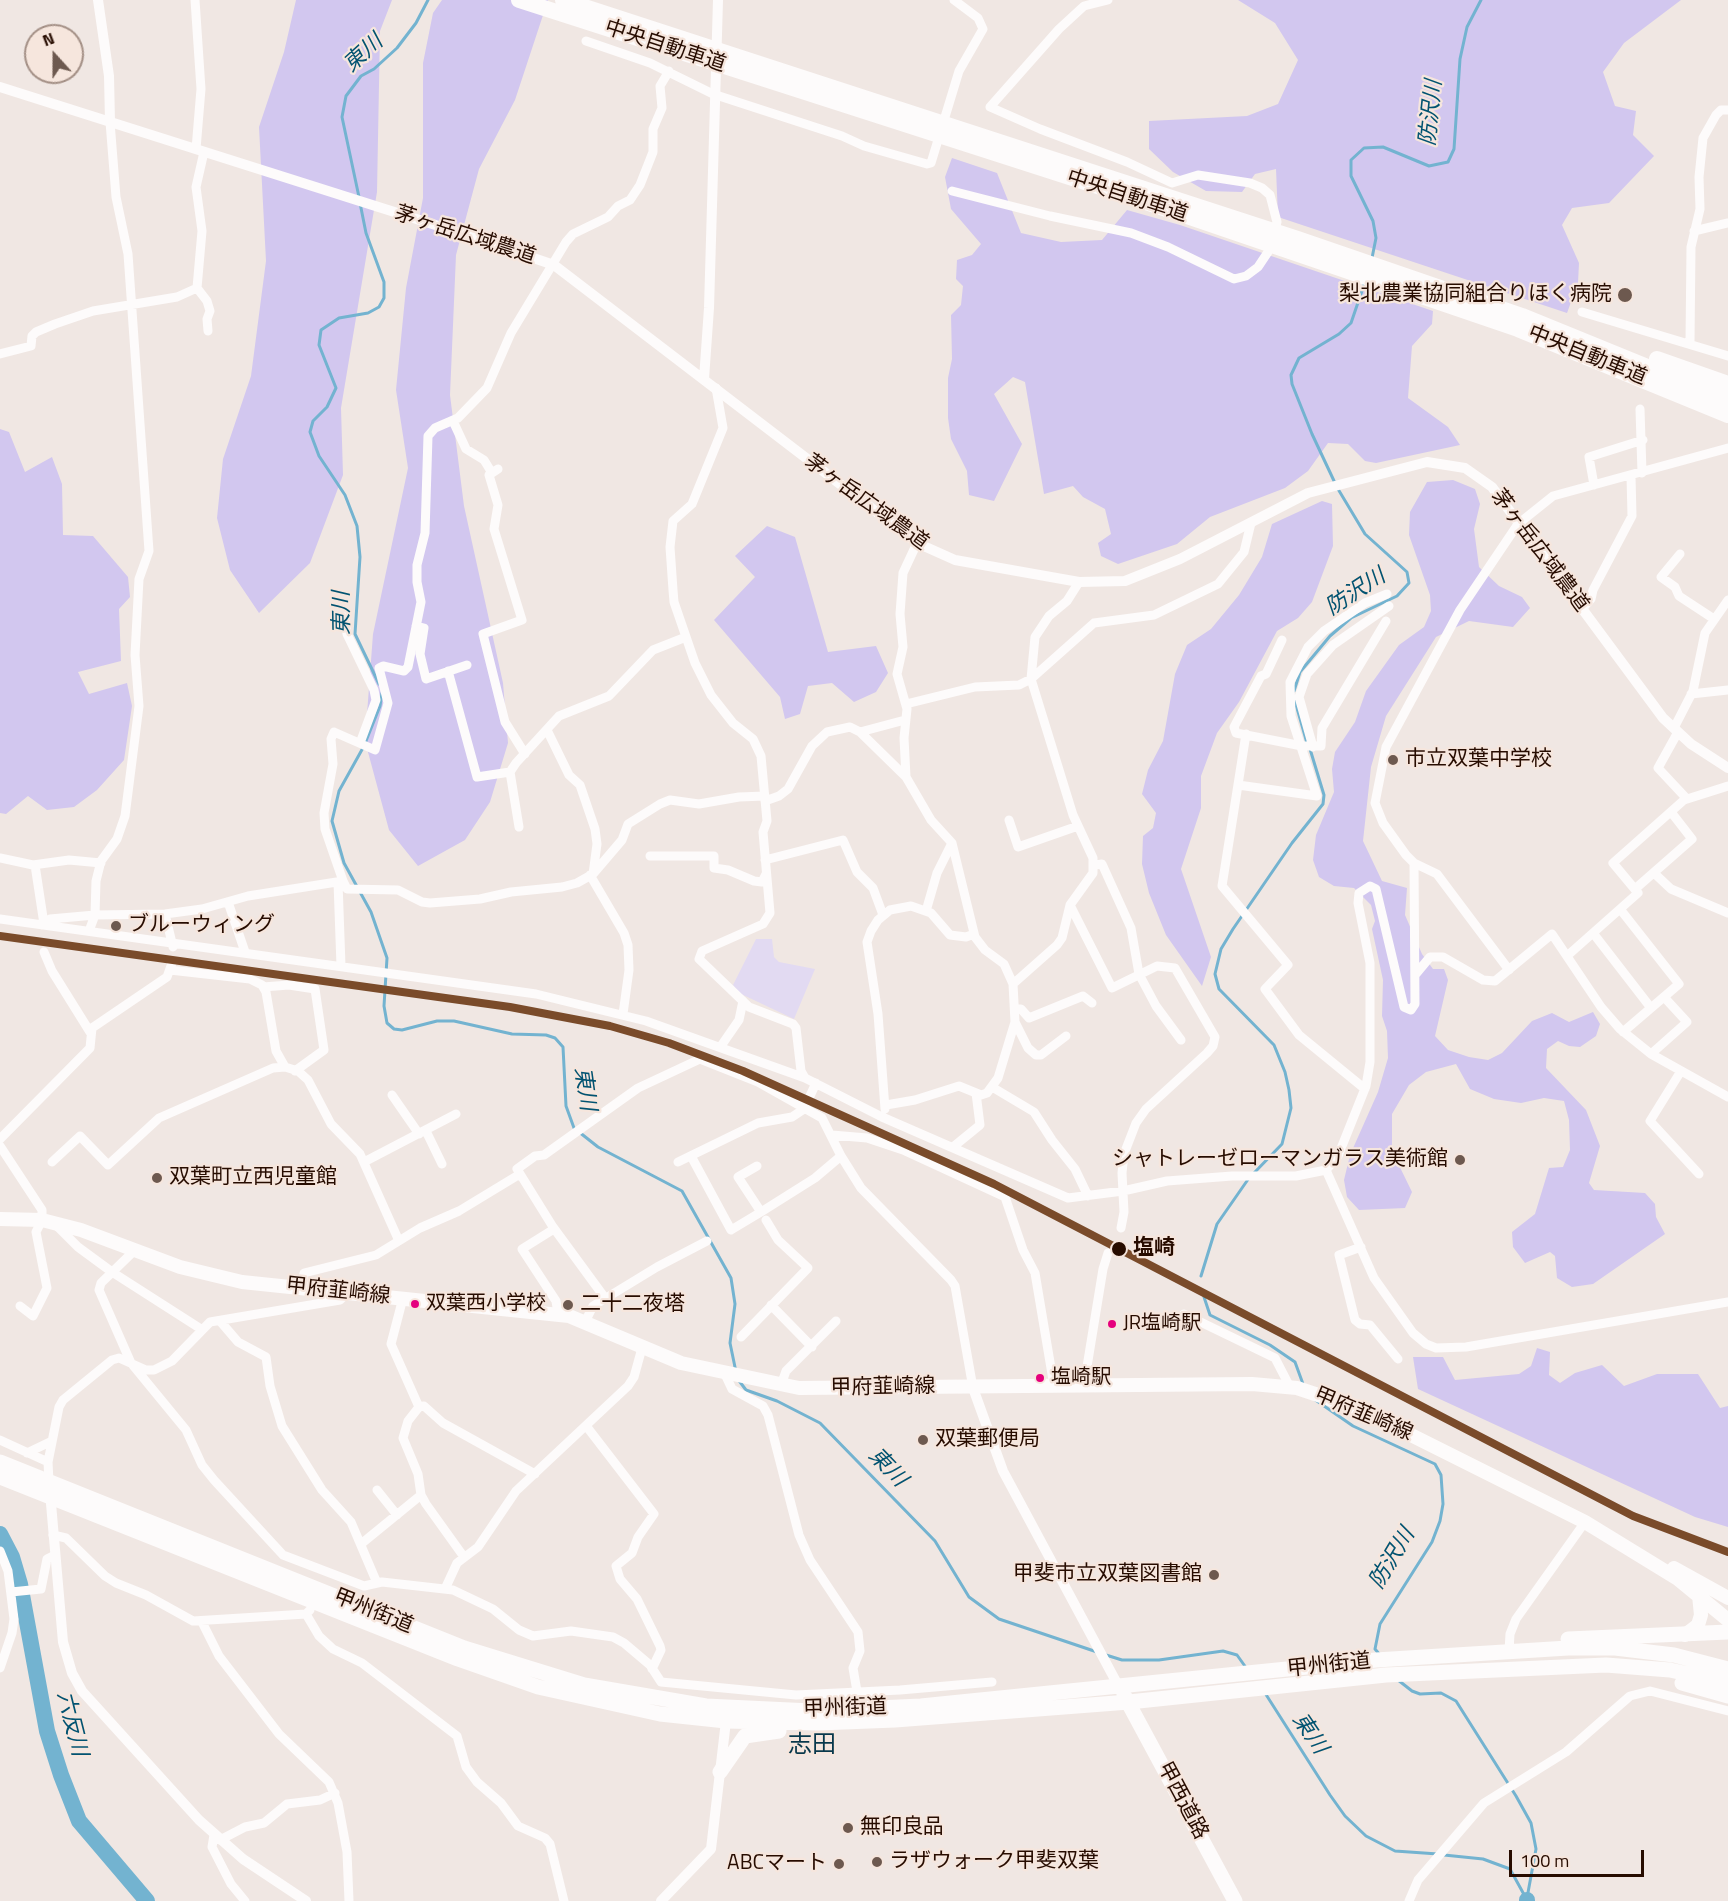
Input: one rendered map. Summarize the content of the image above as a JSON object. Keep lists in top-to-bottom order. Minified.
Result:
{"streets":{"highway":["中央自動車道","甲州街道","甲西道路"],"main road":["甲府韮崎線"],"street":["茅ヶ岳広域農道"]},"crossings":[["甲州街道","甲西道路"]],"districts":["志田"],"water":["東川","防沢川","六反川"],"places":["梨北農業協同組合りほく病院","市立双葉中学校","ブルーウィング","シャトレーゼローマンガラス美術館","双葉町立西児童館","塩崎","双葉西小学校","二十二夜塔","JR塩崎駅","塩崎駅","双葉郵便局","甲斐市立双葉図書館","無印良品","ラザウォーク甲斐双葉","ABCマート"],"scale_bar":"100 m","north":"top"}
